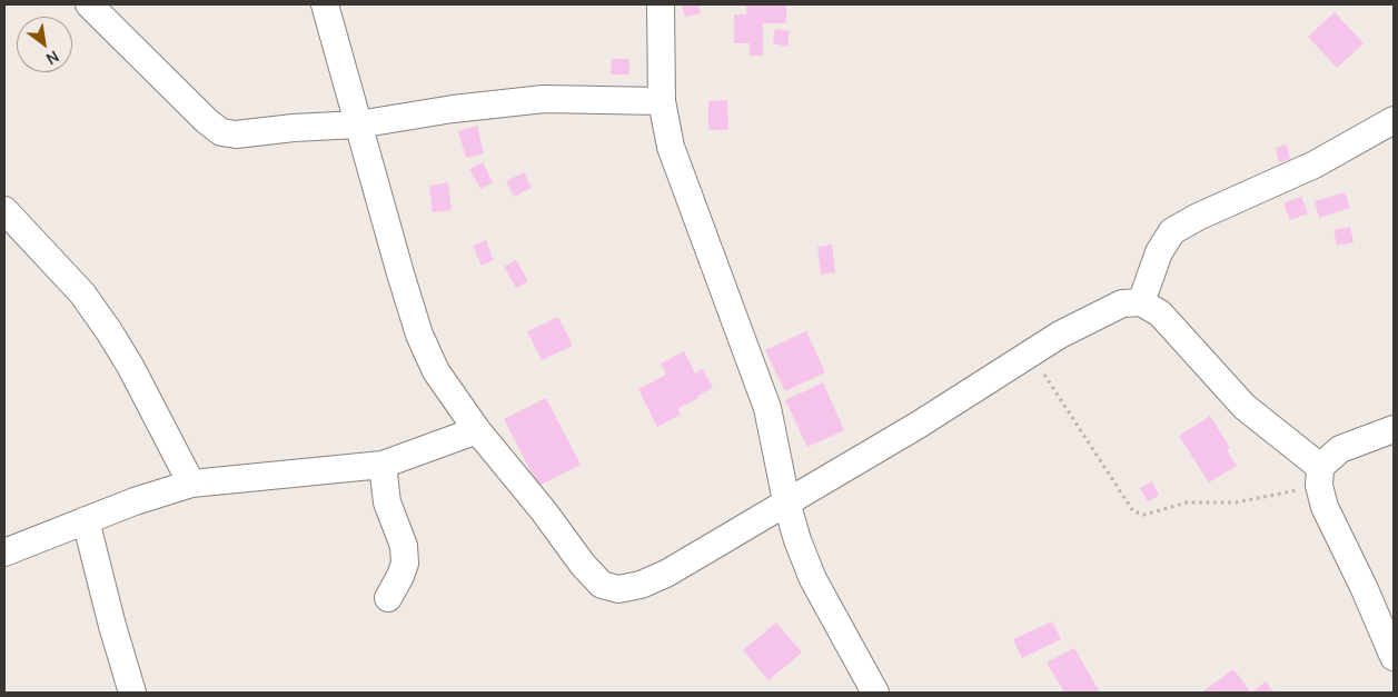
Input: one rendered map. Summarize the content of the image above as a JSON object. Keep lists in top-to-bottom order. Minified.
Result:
{"north":"bottom right"}
